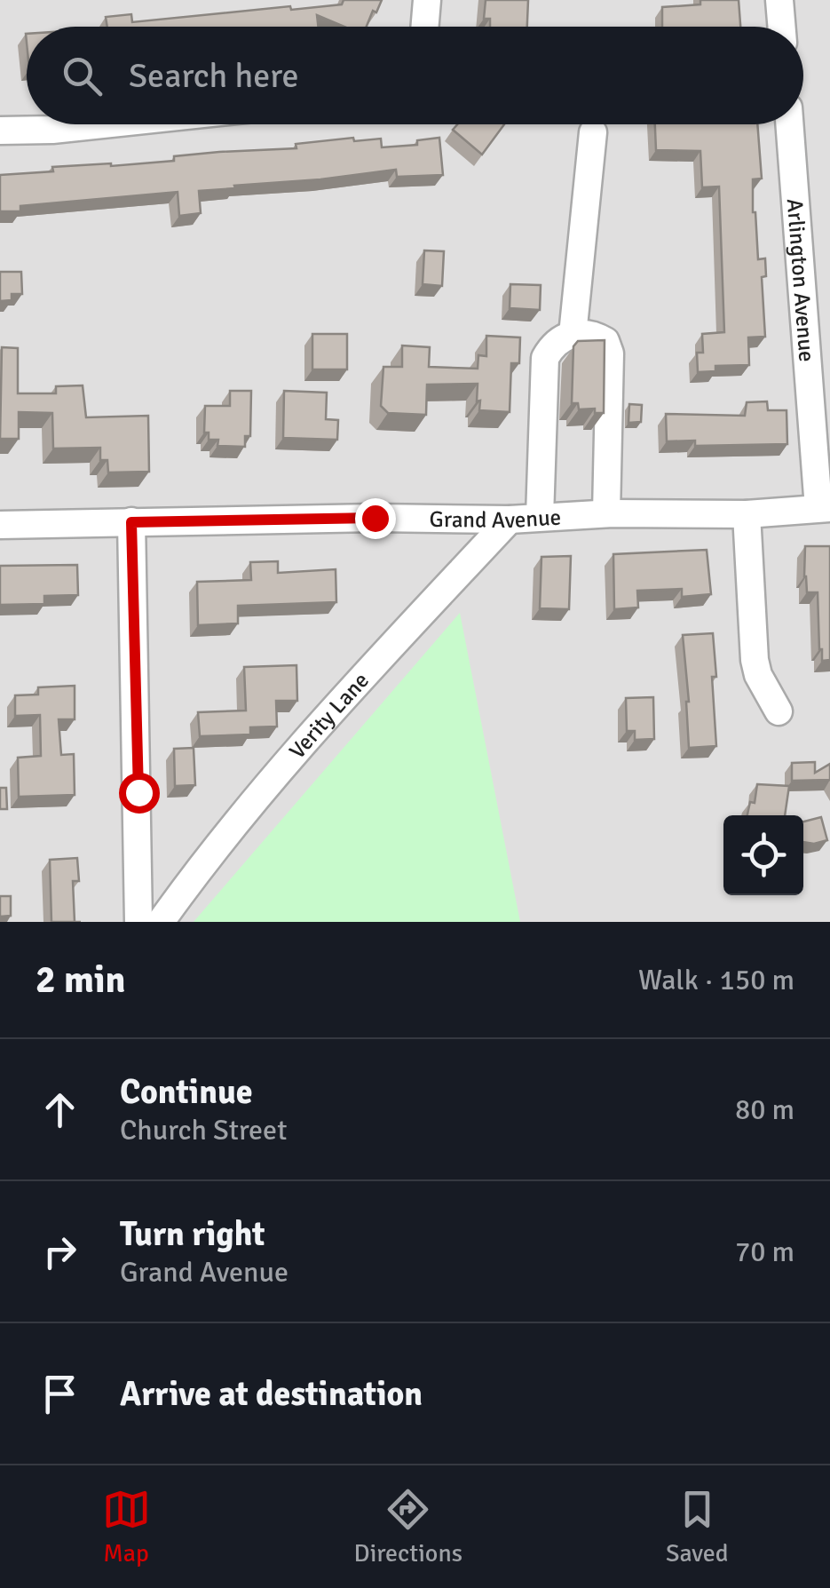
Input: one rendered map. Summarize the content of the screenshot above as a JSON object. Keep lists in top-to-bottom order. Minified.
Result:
{"streets":{"street":["Arlington Avenue","Grand Avenue","Verity Lane"]},"crossings":[["Arlington Avenue","Grand Avenue"],["Grand Avenue","Verity Lane"]],"page":{"search":"Search here","heading":["2 min","Walk · 150 m"],"list":[["Continue","Church Street","80 m"],["Turn right","Grand Avenue","70 m"],"Arrive at destination"],"nav":["Map","Directions","Saved"]}}
